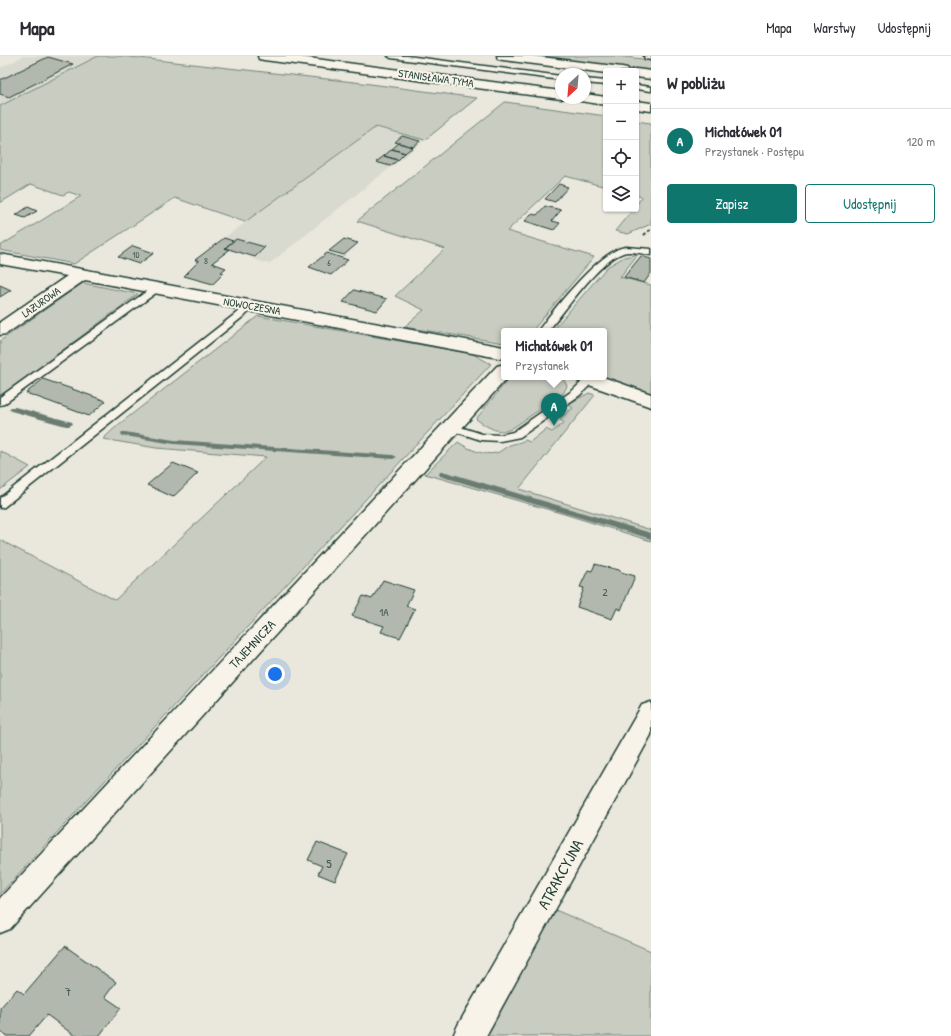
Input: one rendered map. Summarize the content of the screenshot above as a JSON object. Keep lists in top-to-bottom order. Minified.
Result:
{"streets":{"main road":["STANISŁAWA TYMA","LAZUROWA","NOWOCZESNA","TAJEMNICZA","ATRAKCYJNA"]},"crossings":[["LAZUROWA","NOWOCZESNA"]],"house_numbers":["10","8","6","2","1A","5","7"],"north":"bottom left","page":{"header":"Mapa","nav":["Mapa","Warstwy","Udostępnij"],"heading":"W pobliżu","map_buttons":["+","−"],"list":[{"mark":"A","name":"Michałówek 01","note":"Przystanek · Postępu","value":"120 m"}],"buttons":["Zapisz","Udostępnij"],"popup":["Michałówek 01","Przystanek"],"pins":"A"}}
